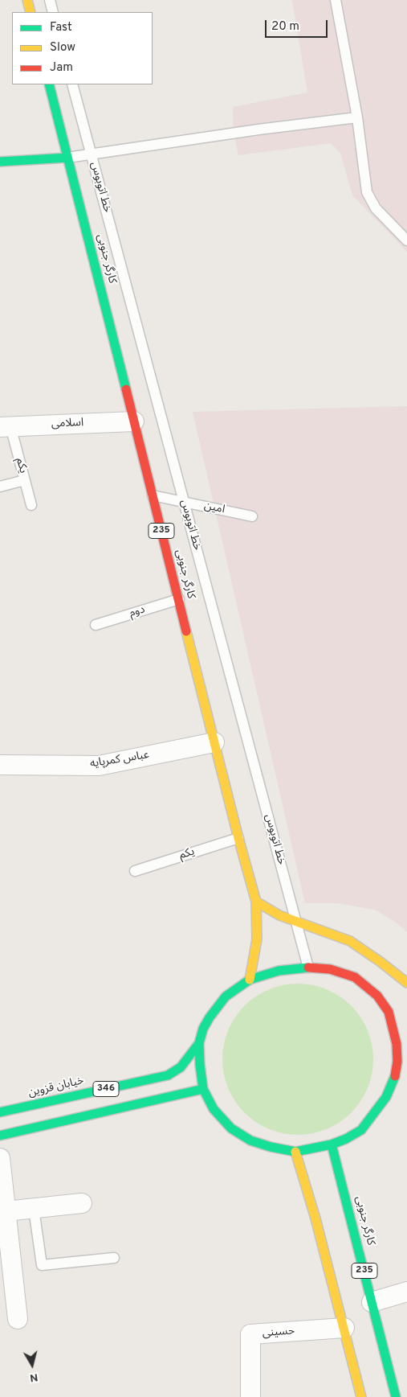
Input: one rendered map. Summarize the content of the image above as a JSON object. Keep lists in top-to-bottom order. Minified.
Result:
{"streets":{"main road":["کارگر جنوبی","235","خیابان قزوین","346"],"street":["اسلامی","عباس کمرپایه","حسینی"],"lane":["خط اتوبوس","یکم","امین","دوم"]},"crossings":[["کارگر جنوبی","اسلامی"],["کارگر جنوبی","یکم"],["کارگر جنوبی","امین"],["کارگر جنوبی","دوم"],["کارگر جنوبی","عباس کمرپایه"],["اسلامی","یکم"]],"legend":["Fast","Slow","Jam"],"scale_bar":"20 m","north":"bottom"}
